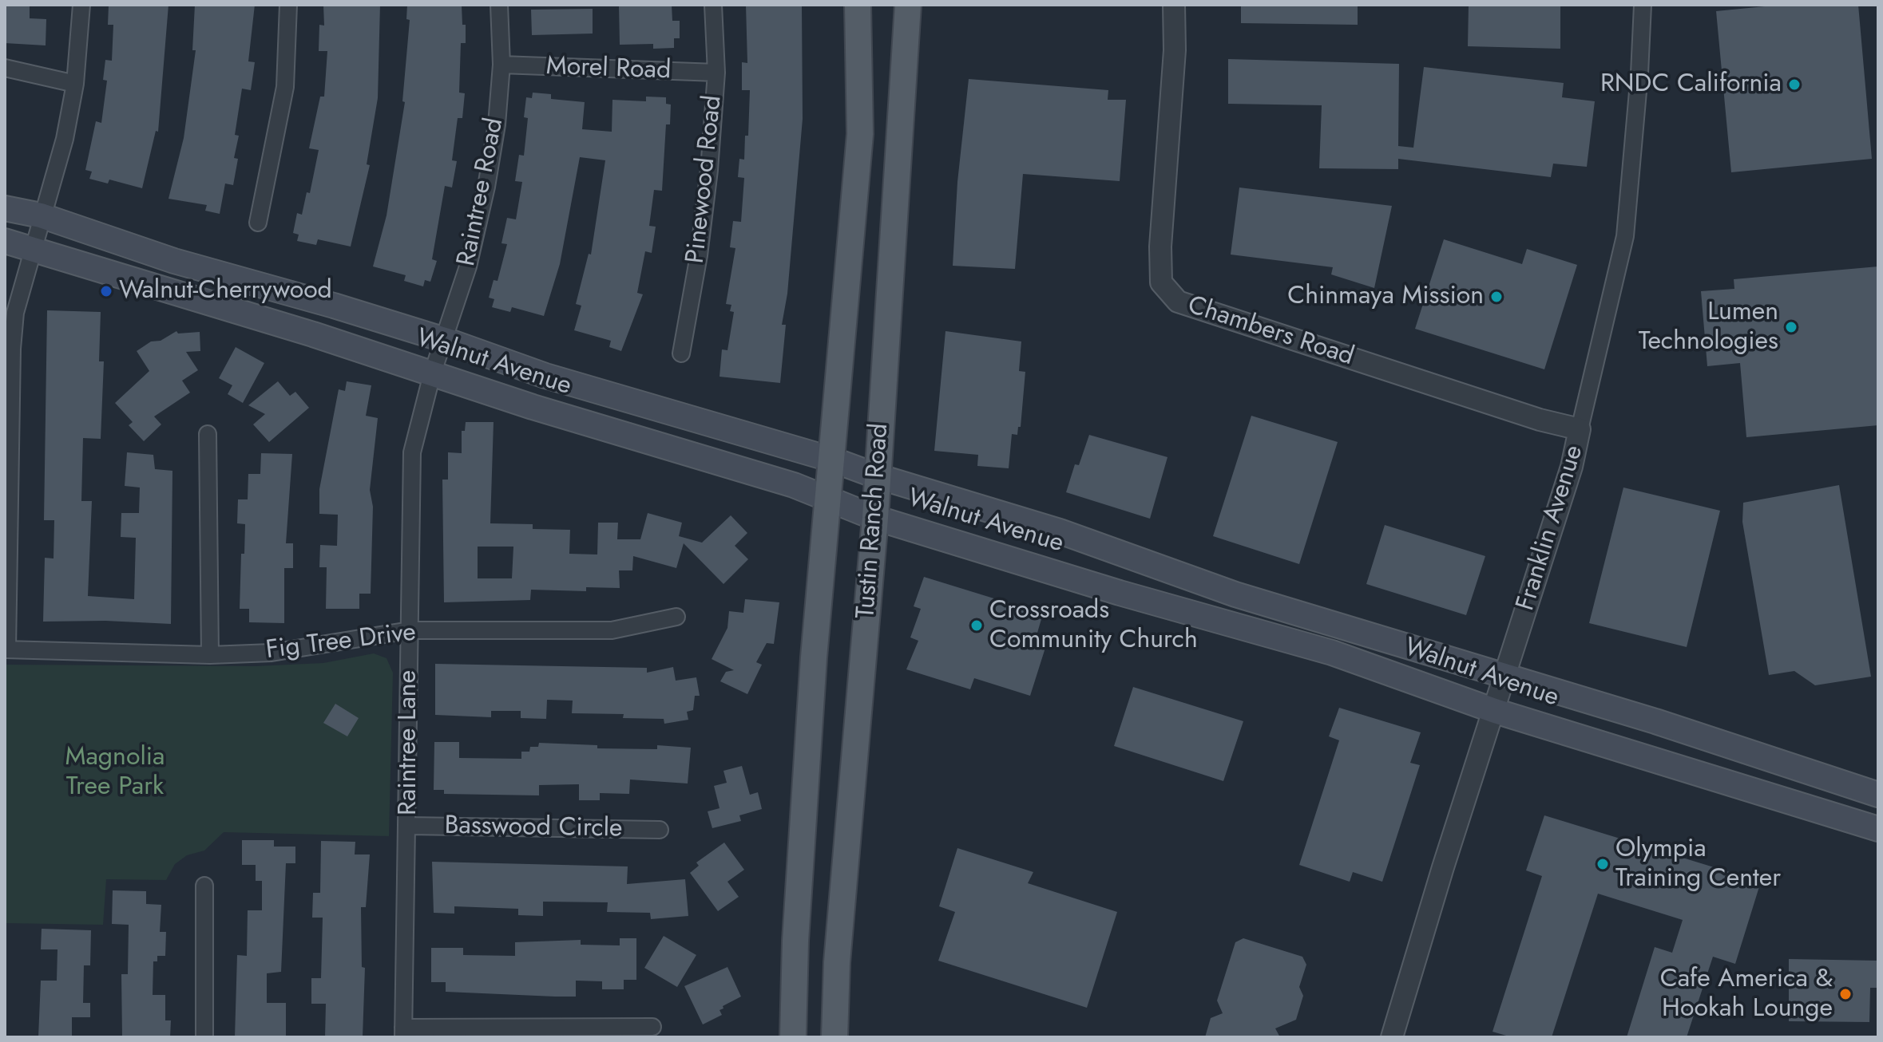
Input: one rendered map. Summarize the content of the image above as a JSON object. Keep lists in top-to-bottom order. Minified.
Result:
{"streets":{"main road":["Walnut Avenue","Tustin Ranch Road"],"street":["Morel Road","Pinewood Road","Raintree Road","Chambers Road","Franklin Avenue","Fig Tree Drive","Raintree Lane","Basswood Circle"]},"crossings":[["Morel Road","Pinewood Road"],["Morel Road","Raintree Road"],["Raintree Road","Walnut Avenue"],["Raintree Road","Raintree Lane"],["Chambers Road","Franklin Avenue"],["Walnut Avenue","Tustin Ranch Road"],["Walnut Avenue","Franklin Avenue"],["Walnut Avenue","Raintree Lane"],["Fig Tree Drive","Raintree Lane"],["Raintree Lane","Basswood Circle"]],"parks":["Magnolia Tree Park"],"places":["RNDC California","Walnut-Cherrywood","Chinmaya Mission","Lumen Technologies","Crossroads Community Church","Olympia Training Center","Cafe America & Hookah Lounge"]}
